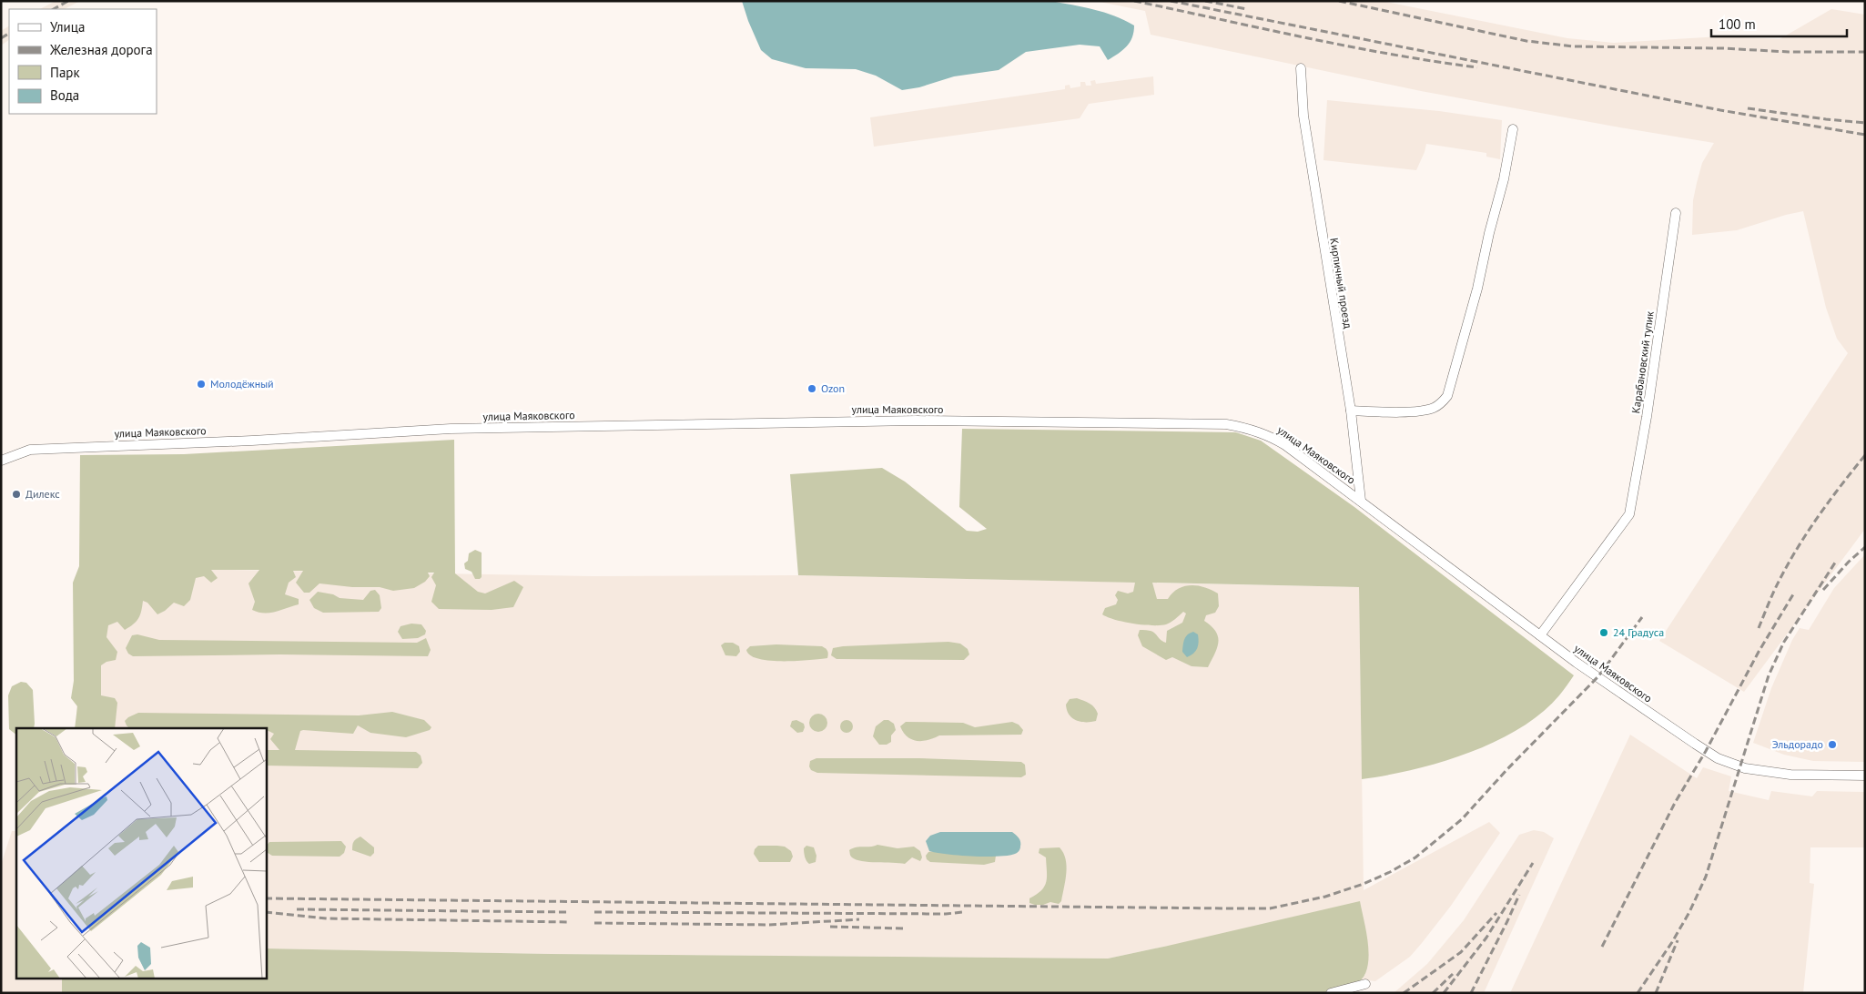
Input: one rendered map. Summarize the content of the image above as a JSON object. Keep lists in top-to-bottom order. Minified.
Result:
{"streets":{"street":["Кирпичный проезд","Карабановский тупик","улица Маяковского"]},"crossings":[["Кирпичный проезд","улица Маяковского"],["Карабановский тупик","улица Маяковского"]],"places":["Молодёжный","Ozon","Дилекс","24 Градуса","Эльдорадо"],"legend":["Улица","Железная дорога","Парк","Вода"],"scale_bar":"100 m"}
